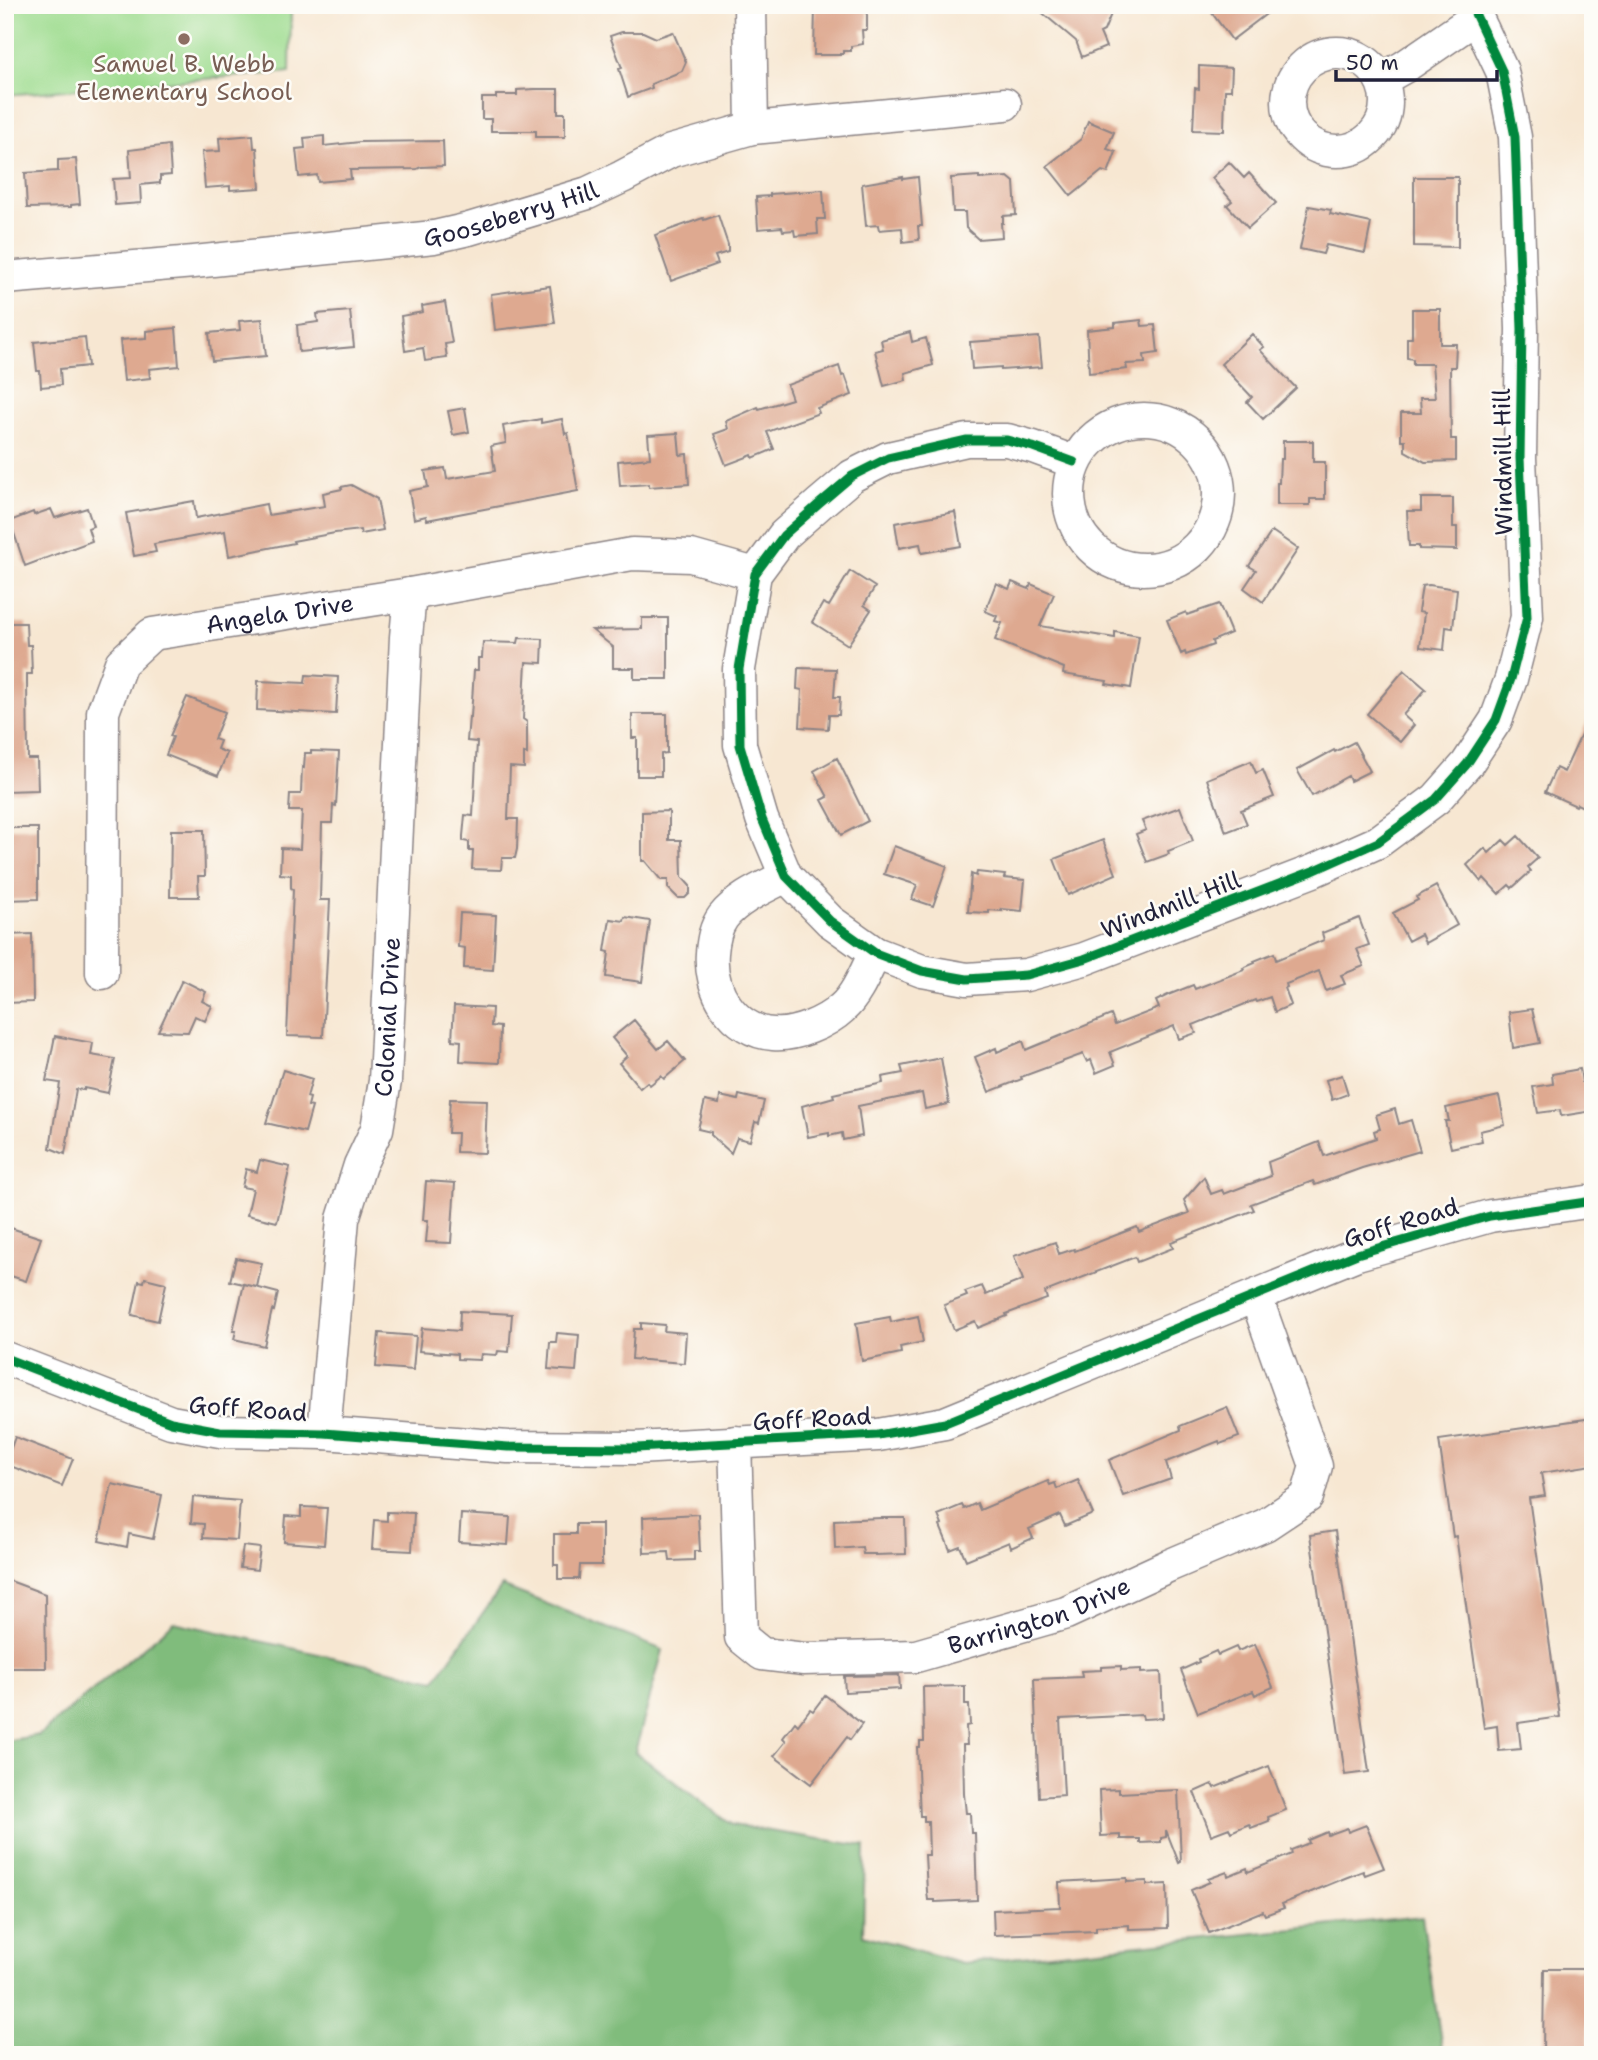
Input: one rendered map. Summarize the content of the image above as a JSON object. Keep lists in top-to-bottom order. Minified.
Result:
{"streets":{"street":["Gooseberry Hill","Windmill Hill","Angela Drive","Colonial Drive","Goff Road","Barrington Drive"]},"crossings":[["Windmill Hill","Angela Drive"],["Angela Drive","Colonial Drive"],["Colonial Drive","Goff Road"],["Goff Road","Barrington Drive"]],"places":["Samuel B. Webb Elementary School"],"scale_bar":"50 m"}
